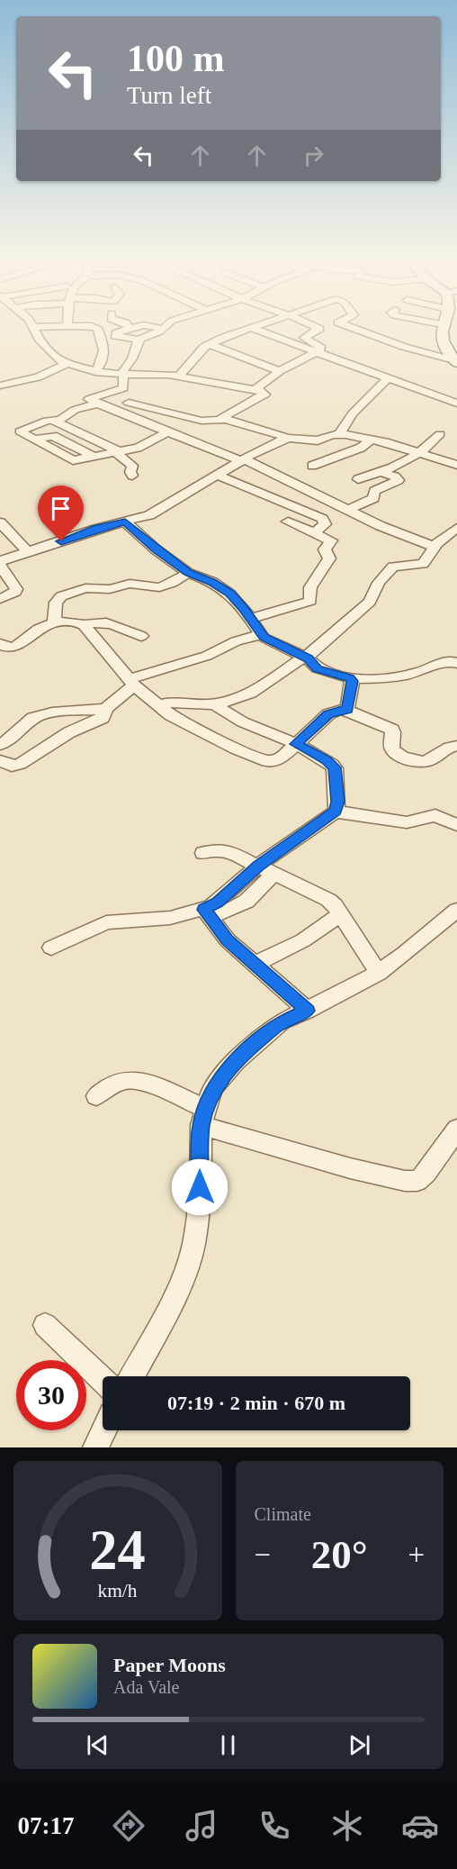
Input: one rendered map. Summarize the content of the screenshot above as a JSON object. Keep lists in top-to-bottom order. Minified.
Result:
{"page":{"turn":["100 m","Turn left"],"limit":"30","trip":"07:19 · 2 min · 670 m","tile":"Climate","heat":["−","20°","+"],"song":["Paper Moons","Ada Vale"],"tabs":"07:17","gauge":["24","km/h"]}}
